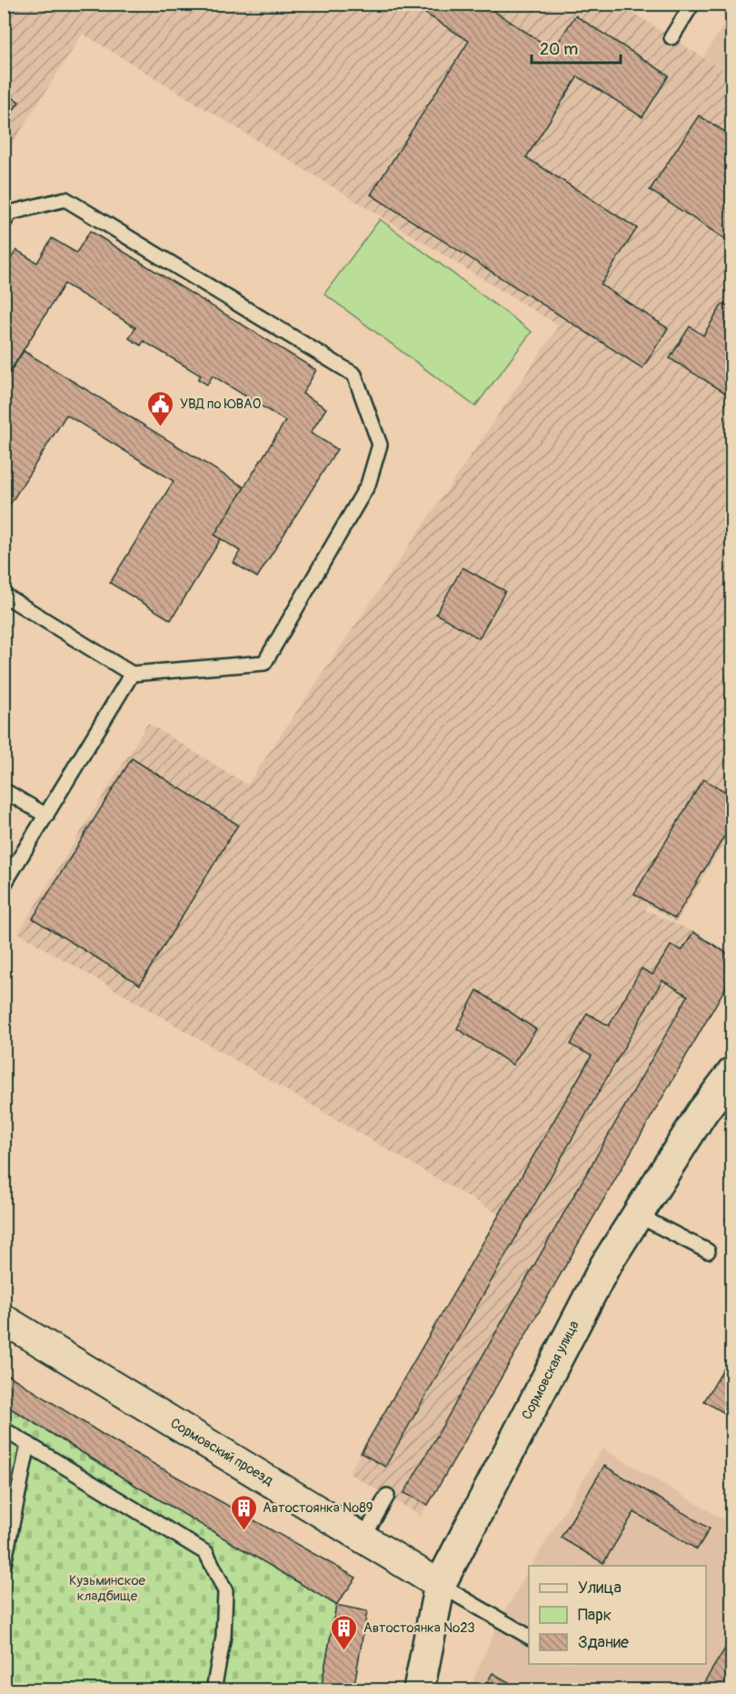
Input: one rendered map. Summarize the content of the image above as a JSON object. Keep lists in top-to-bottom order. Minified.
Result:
{"streets":{"street":["Сормовская улица","Сормовский проезд"]},"crossings":[["Сормовская улица","Сормовский проезд"]],"parks":["Кузьминское кладбище"],"places":{"public building":["УВД по ЮВАО"],"building":["Автостоянка №89","Автостоянка №23"]},"legend":["Улица","Парк","Здание"],"scale_bar":"20 m"}
